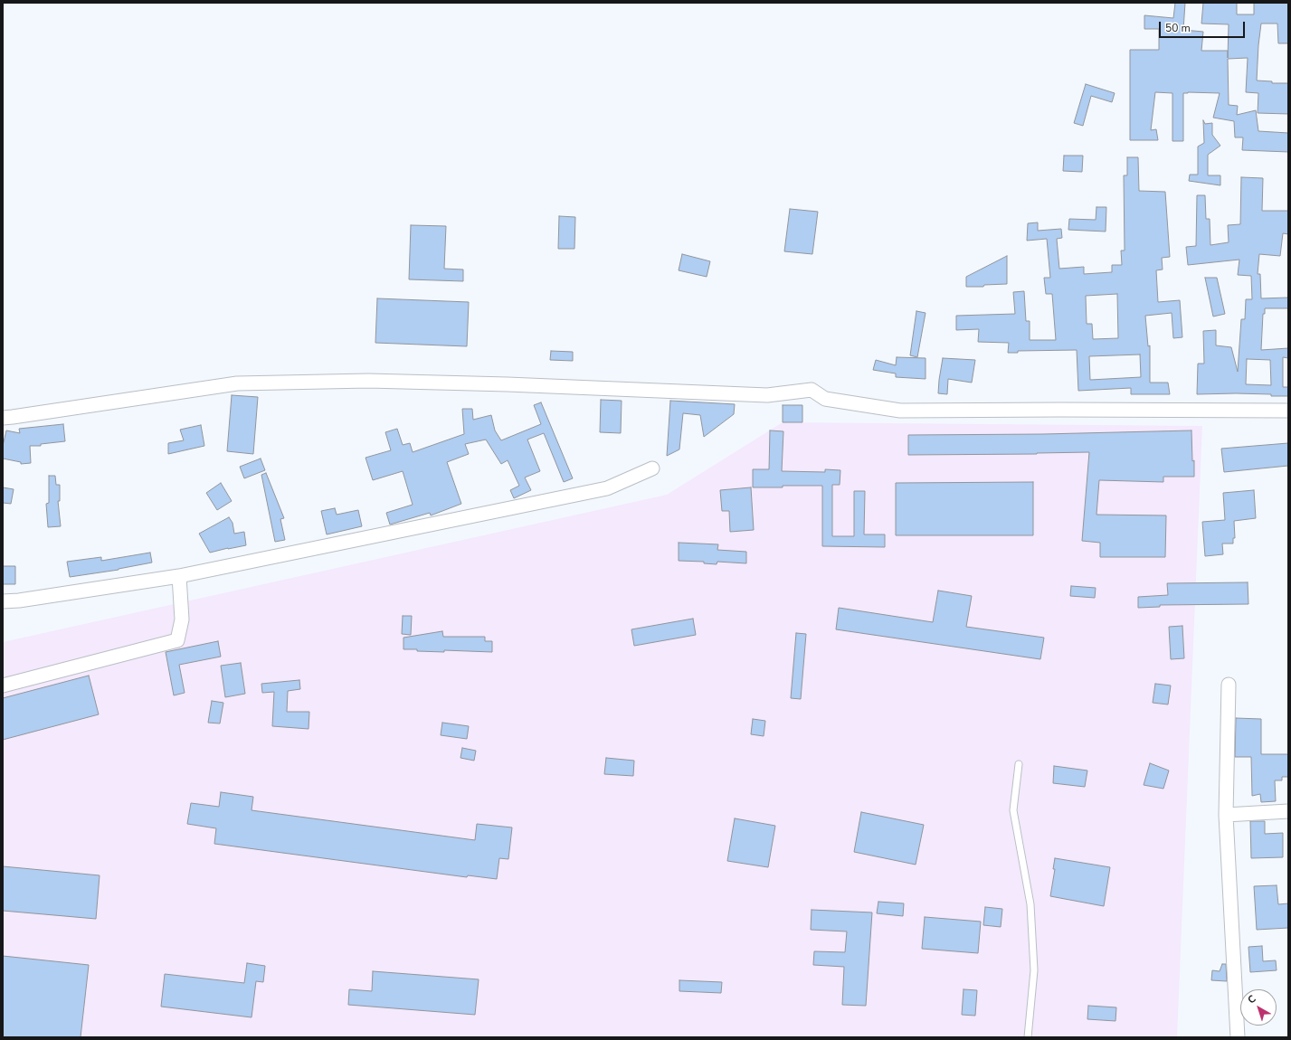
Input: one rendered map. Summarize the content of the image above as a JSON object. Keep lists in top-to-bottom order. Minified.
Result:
{"scale_bar":"50 m","north":"top left"}
